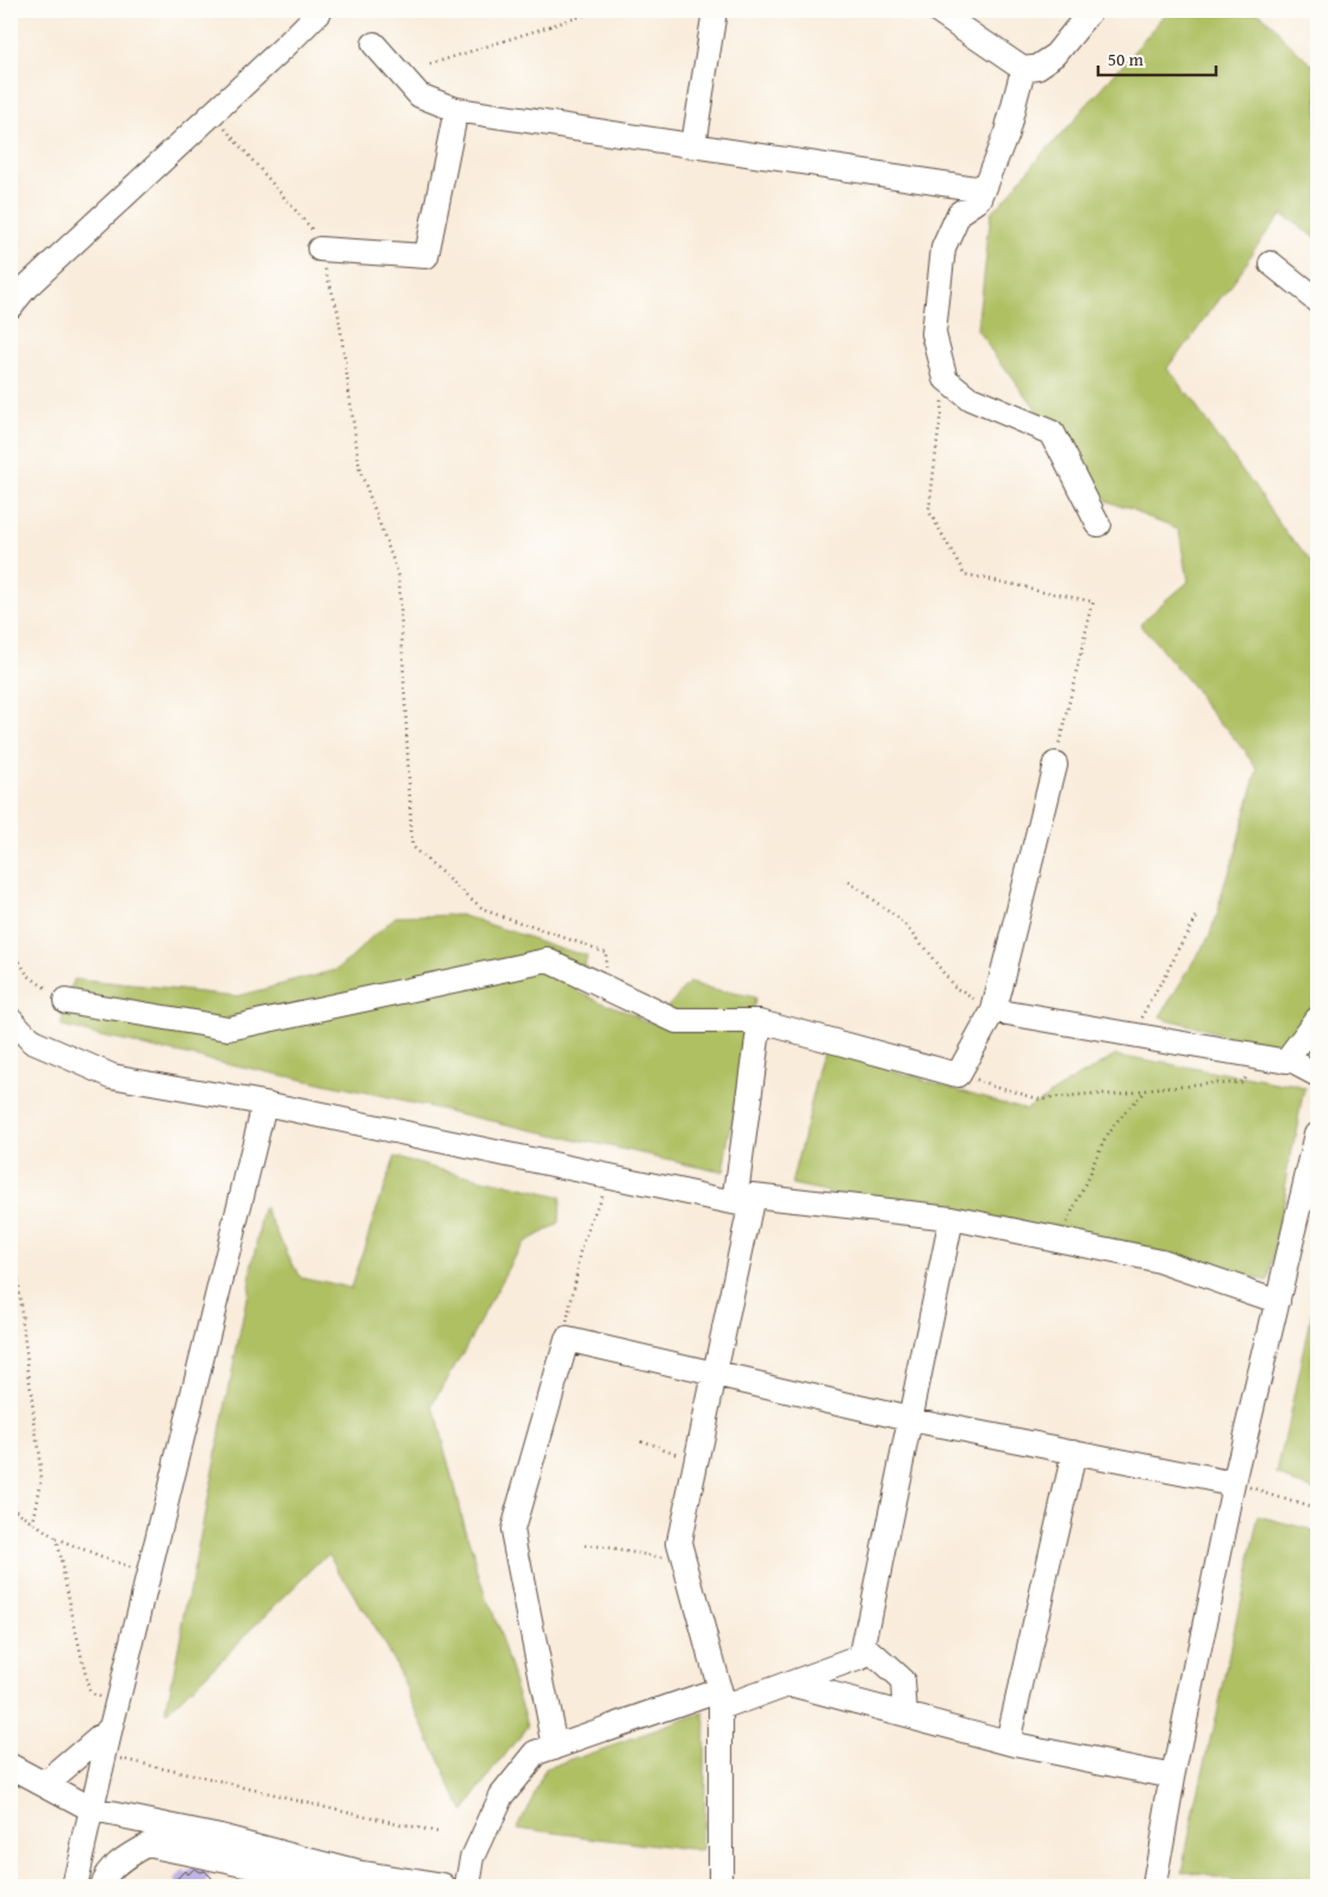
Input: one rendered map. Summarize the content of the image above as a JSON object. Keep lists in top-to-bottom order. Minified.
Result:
{"scale_bar":"50 m"}
